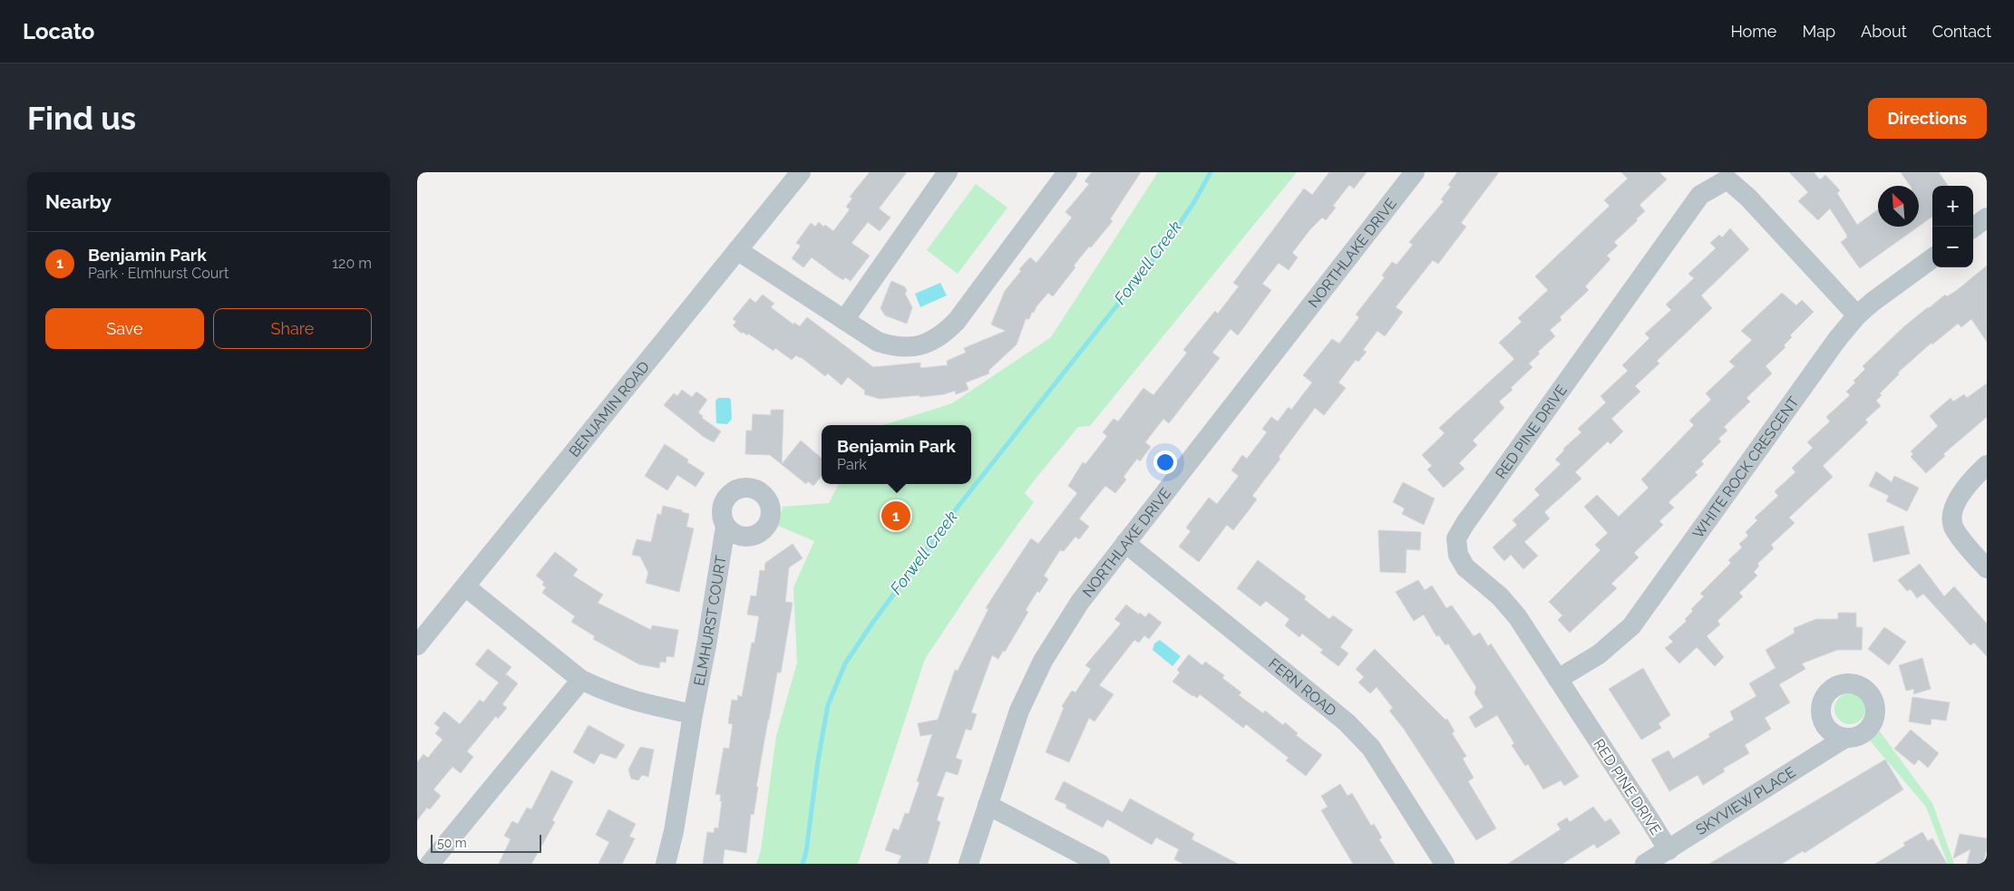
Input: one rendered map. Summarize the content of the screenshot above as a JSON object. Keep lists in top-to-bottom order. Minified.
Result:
{"streets":{"street":["NORTHLAKE DRIVE","BENJAMIN ROAD","RED PINE DRIVE","WHITE ROCK CRESCENT","ELMHURST COURT","FERN ROAD","SKYVIEW PLACE"]},"crossings":[["NORTHLAKE DRIVE","FERN ROAD"],["RED PINE DRIVE","WHITE ROCK CRESCENT"],["RED PINE DRIVE","SKYVIEW PLACE"]],"water":["Forwell Creek"],"scale_bar":"50 m","north":"top left","page":{"header":"Locato","nav":["Home","Map","About","Contact"],"buttons":["Directions",["Save","Share"]],"title":"Find us","heading":"Nearby","map_buttons":["+","−"],"list":[{"mark":"1","name":"Benjamin Park","note":"Park · Elmhurst Court","value":"120 m"}],"popup":["Benjamin Park","Park"],"pins":"1","scale":"50 m"}}
